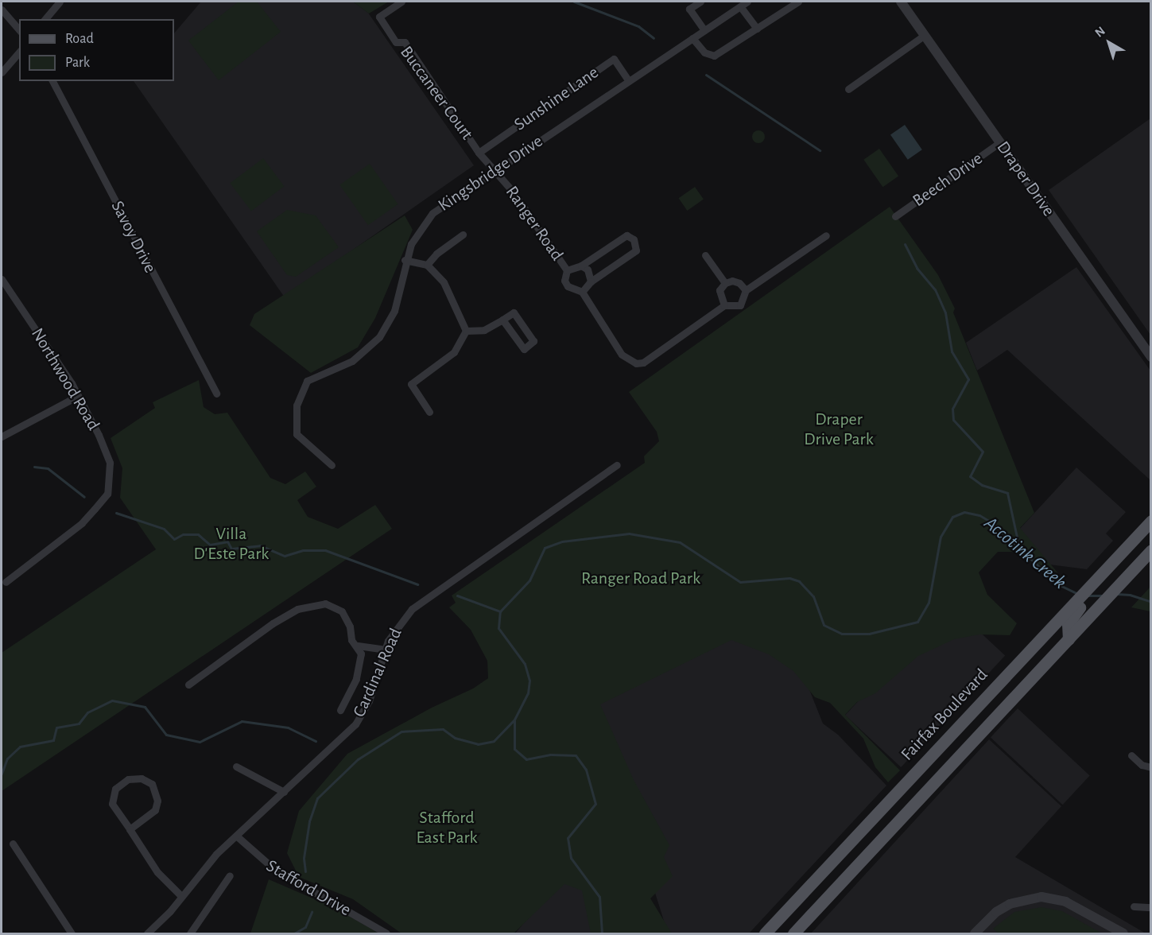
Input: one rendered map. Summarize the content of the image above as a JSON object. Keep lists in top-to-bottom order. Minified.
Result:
{"streets":{"main road":["Fairfax Boulevard"],"street":["Buccaneer Court","Sunshine Lane","Kingsbridge Drive","Draper Drive","Beech Drive","Ranger Road","Savoy Drive","Northwood Road","Cardinal Road","Stafford Drive"]},"crossings":[["Buccaneer Court","Sunshine Lane"],["Buccaneer Court","Kingsbridge Drive"],["Buccaneer Court","Ranger Road"],["Sunshine Lane","Kingsbridge Drive"],["Kingsbridge Drive","Ranger Road"],["Draper Drive","Beech Drive"],["Cardinal Road","Stafford Drive"]],"water":["Accotink Creek"],"parks":["Draper Drive Park","Villa D'Este Park","Ranger Road Park","Stafford East Park"],"legend":["Road","Park"],"north":"top left"}
